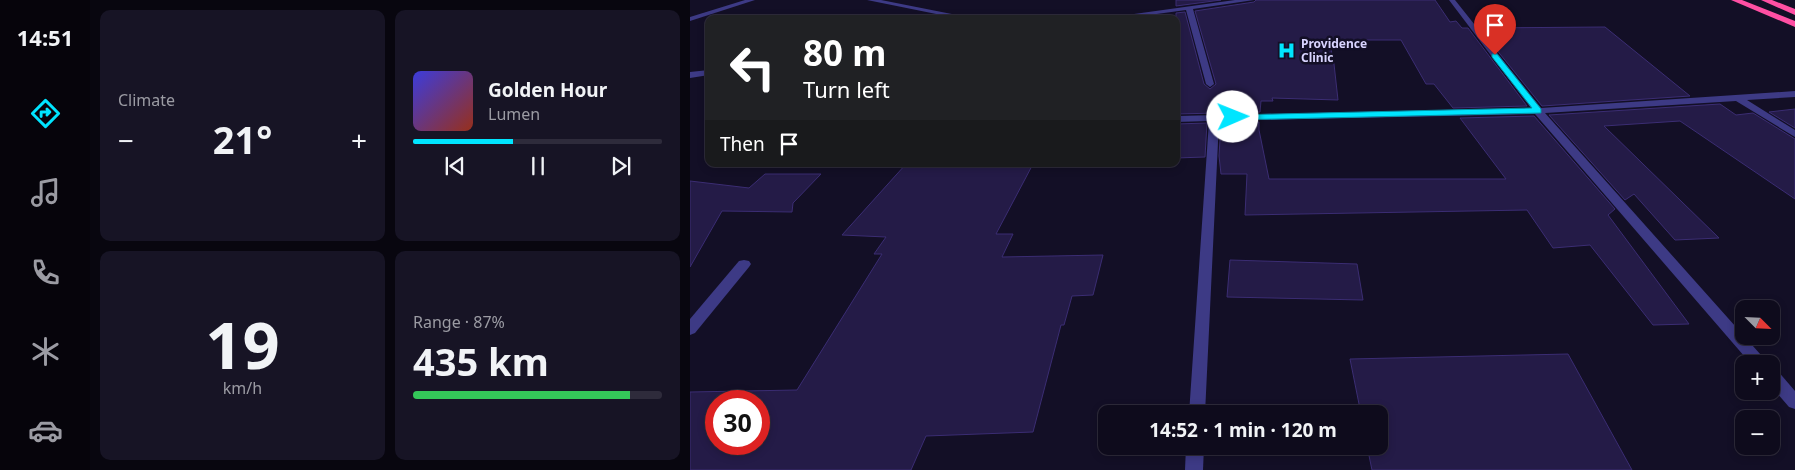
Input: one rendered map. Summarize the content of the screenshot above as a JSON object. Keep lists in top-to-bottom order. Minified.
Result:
{"places":{"hospital":["Providence Clinic"]},"north":"bottom right","page":{"tabs":"14:51","tile":["Climate",["19","km/h"],["Range · 87%","435 km"]],"turn":["80 m","Turn left"],"song":["Golden Hour","Lumen"],"heat":["−","21°","+"],"then":"Then","map_buttons":["+","−"],"limit":"30","trip":"14:52 · 1 min · 120 m"}}
